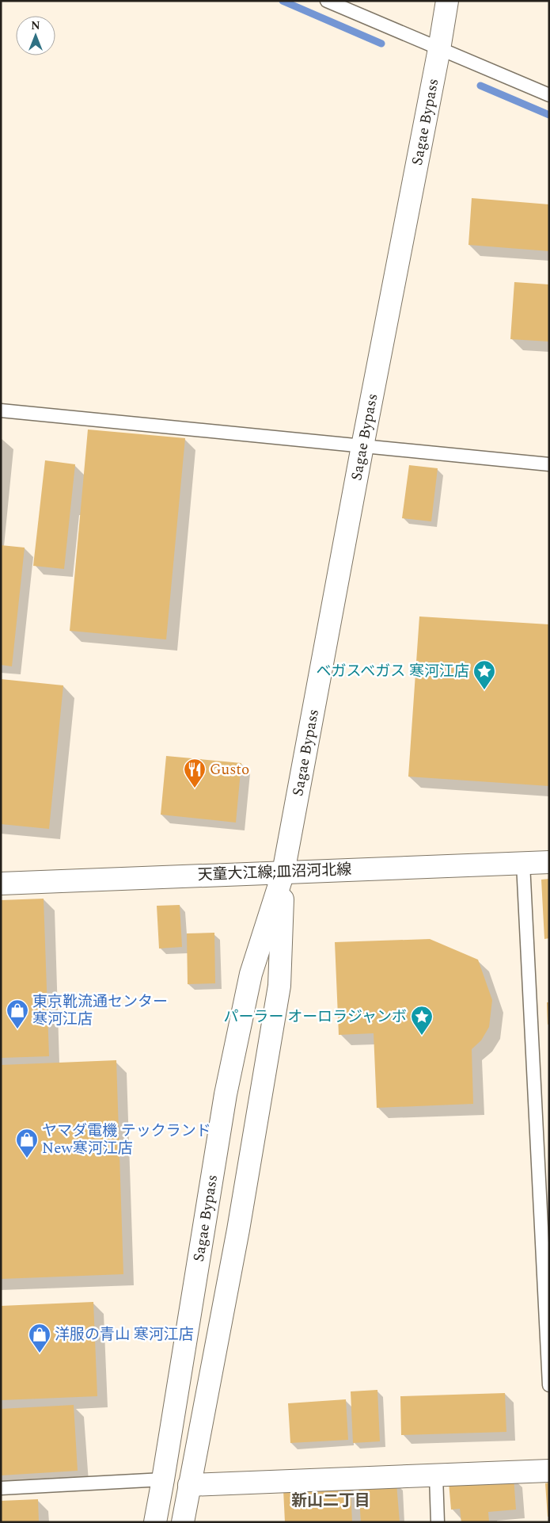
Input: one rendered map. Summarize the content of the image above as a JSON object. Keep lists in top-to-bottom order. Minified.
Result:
{"streets":{"main road":["Sagae Bypass","天童大江線;皿沼河北線"]},"crossings":[["Sagae Bypass","天童大江線;皿沼河北線"]],"districts":["新山二丁目"],"places":{"place":["ベガスベガス 寒河江店","パーラー オーロラジャンボ"],"restaurant":["Gusto"],"shop":["東京靴流通センター 寒河江店","ヤマダ電機 テックランド New寒河江店","洋服の青山 寒河江店"]},"north":"top"}
